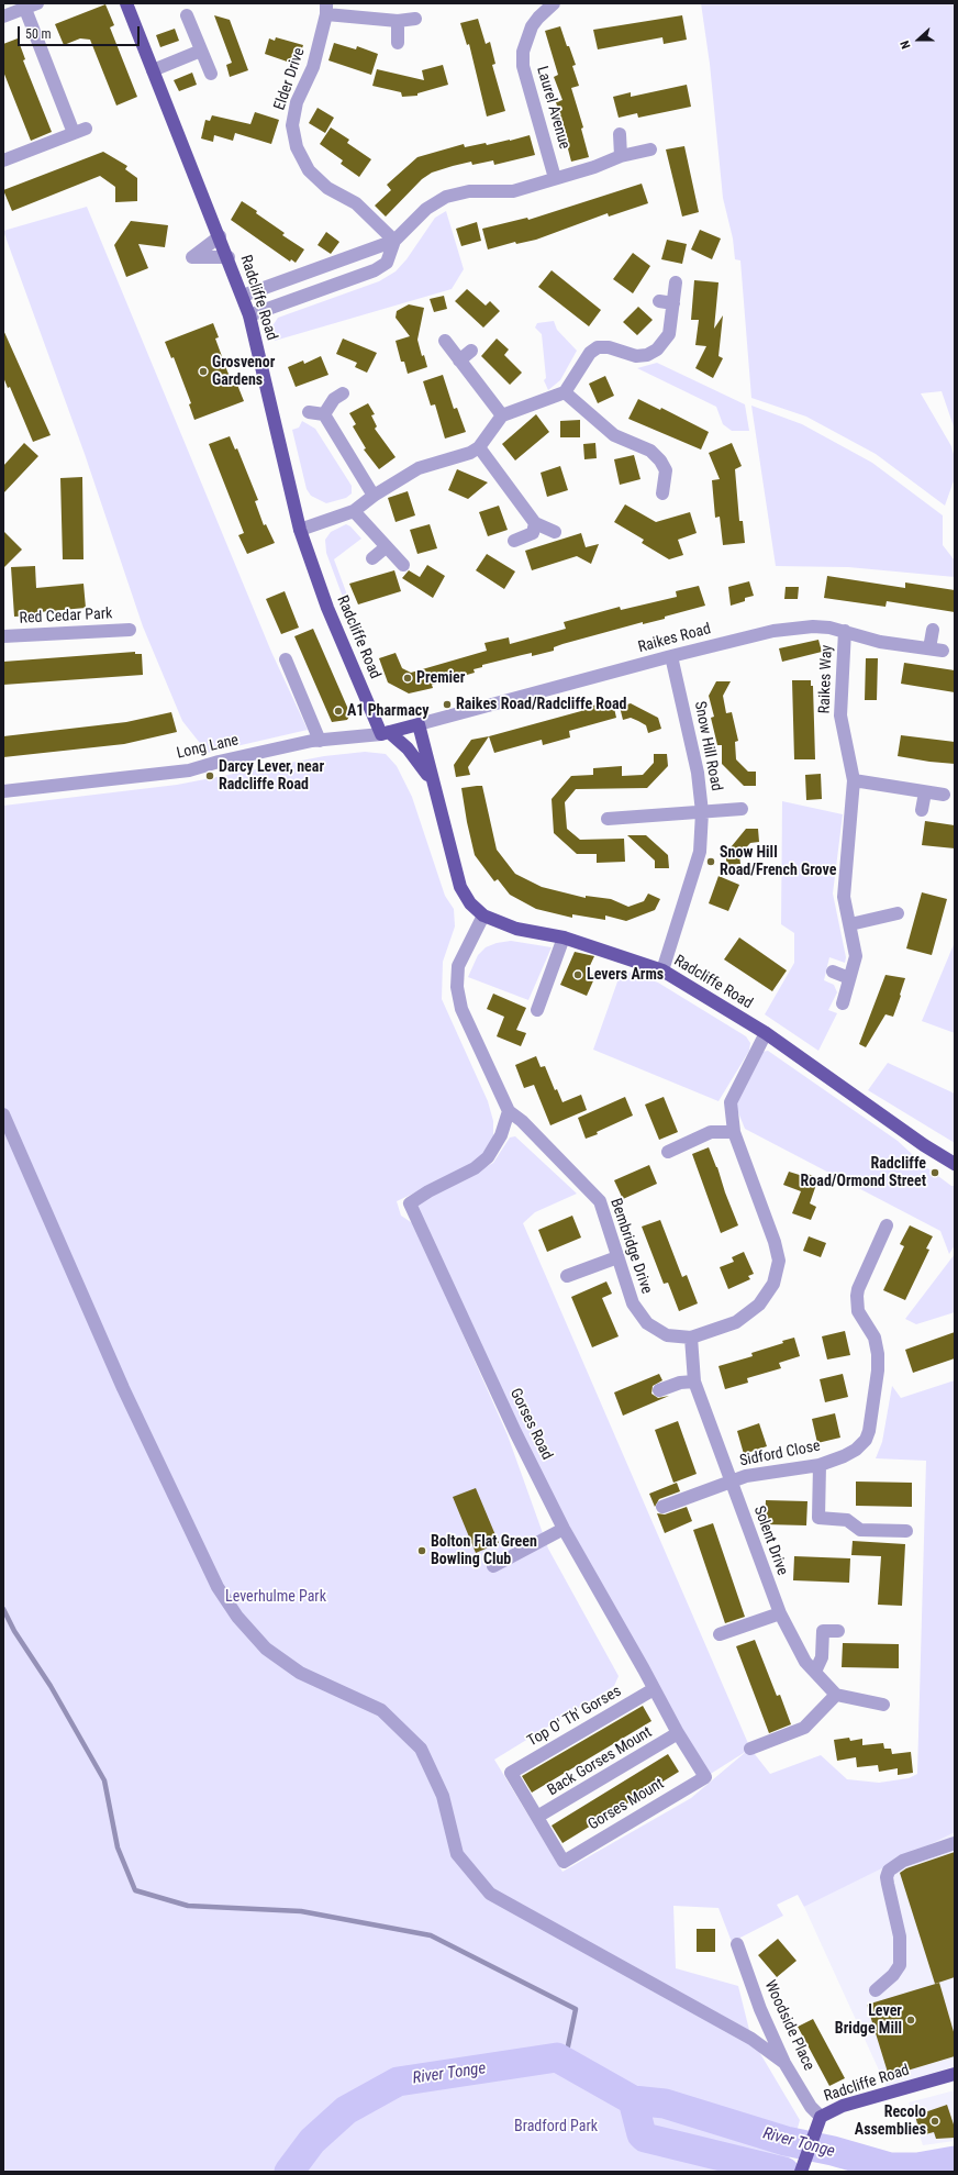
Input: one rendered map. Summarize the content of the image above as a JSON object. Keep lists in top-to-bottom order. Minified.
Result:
{"streets":{"main road":["Radcliffe Road","Long Lane"],"street":["Elder Drive","Laurel Avenue","Red Cedar Park","Raikes Road","Raikes Way","Snow Hill Road","Bembridge Drive","Gorses Road","Sidford Close","Solent Drive","Top O' Th' Gorses","Back Gorses Mount","Gorses Mount","Woodside Place"]},"crossings":[["Radcliffe Road","Raikes Road"],["Radcliffe Road","Snow Hill Road"],["Radcliffe Road","Long Lane"],["Radcliffe Road","Bembridge Drive"],["Radcliffe Road","Woodside Place"],["Raikes Road","Raikes Way"],["Raikes Road","Snow Hill Road"],["Raikes Road","Long Lane"],["Bembridge Drive","Gorses Road"],["Bembridge Drive","Solent Drive"],["Gorses Road","Top O' Th' Gorses"],["Gorses Road","Back Gorses Mount"],["Gorses Road","Gorses Mount"],["Sidford Close","Solent Drive"],["Top O' Th' Gorses","Back Gorses Mount"],["Top O' Th' Gorses","Gorses Mount"],["Back Gorses Mount","Gorses Mount"]],"water":["River Tonge"],"parks":["Leverhulme Park","Bradford Park"],"places":["Grosvenor Gardens","Premier","Raikes Road/Radcliffe Road","A1 Pharmacy","Darcy Lever, near Radcliffe Road","Snow Hill Road/French Grove","Levers Arms","Radcliffe Road/Ormond Street","Bolton Flat Green Bowling Club","Lever Bridge Mill","Recolo Assemblies"],"scale_bar":"50 m","north":"left"}
